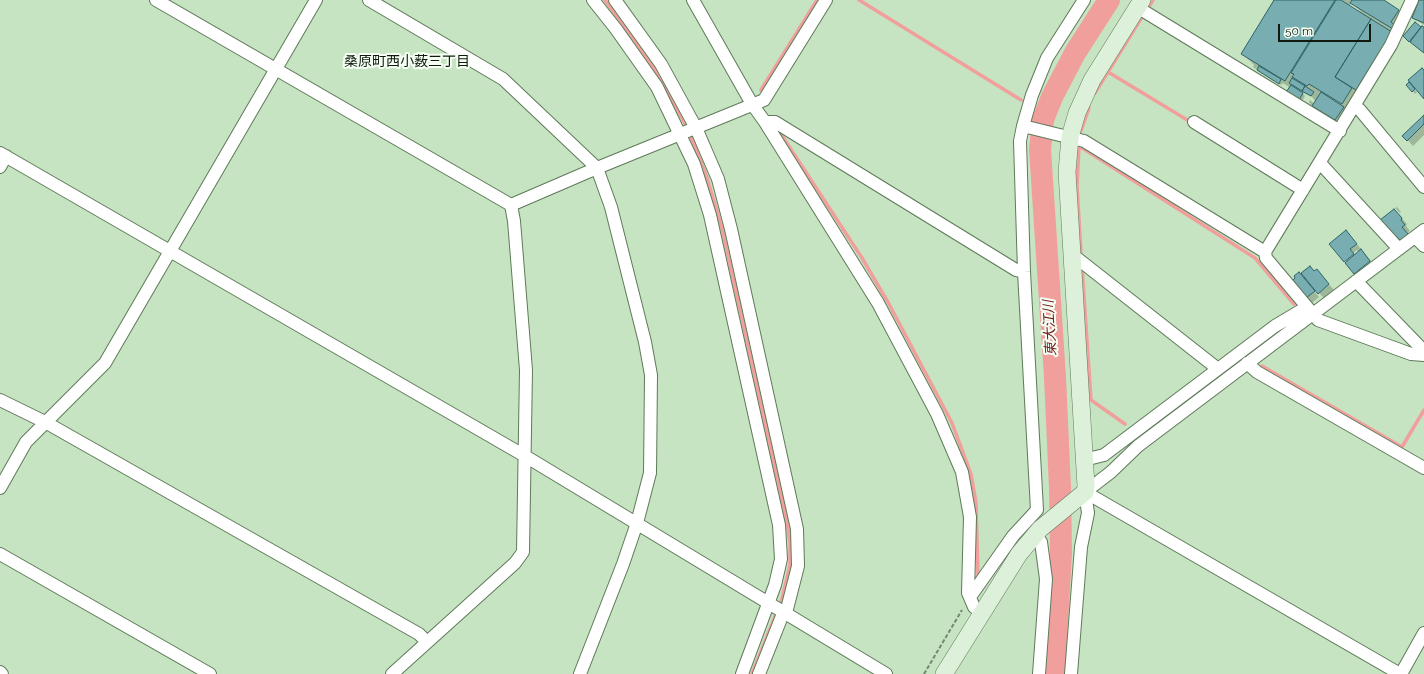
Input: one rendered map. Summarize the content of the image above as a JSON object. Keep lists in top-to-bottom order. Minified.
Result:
{"districts":["桑原町西小薮三丁目"],"water":["東大江川"],"scale_bar":"50 m"}
